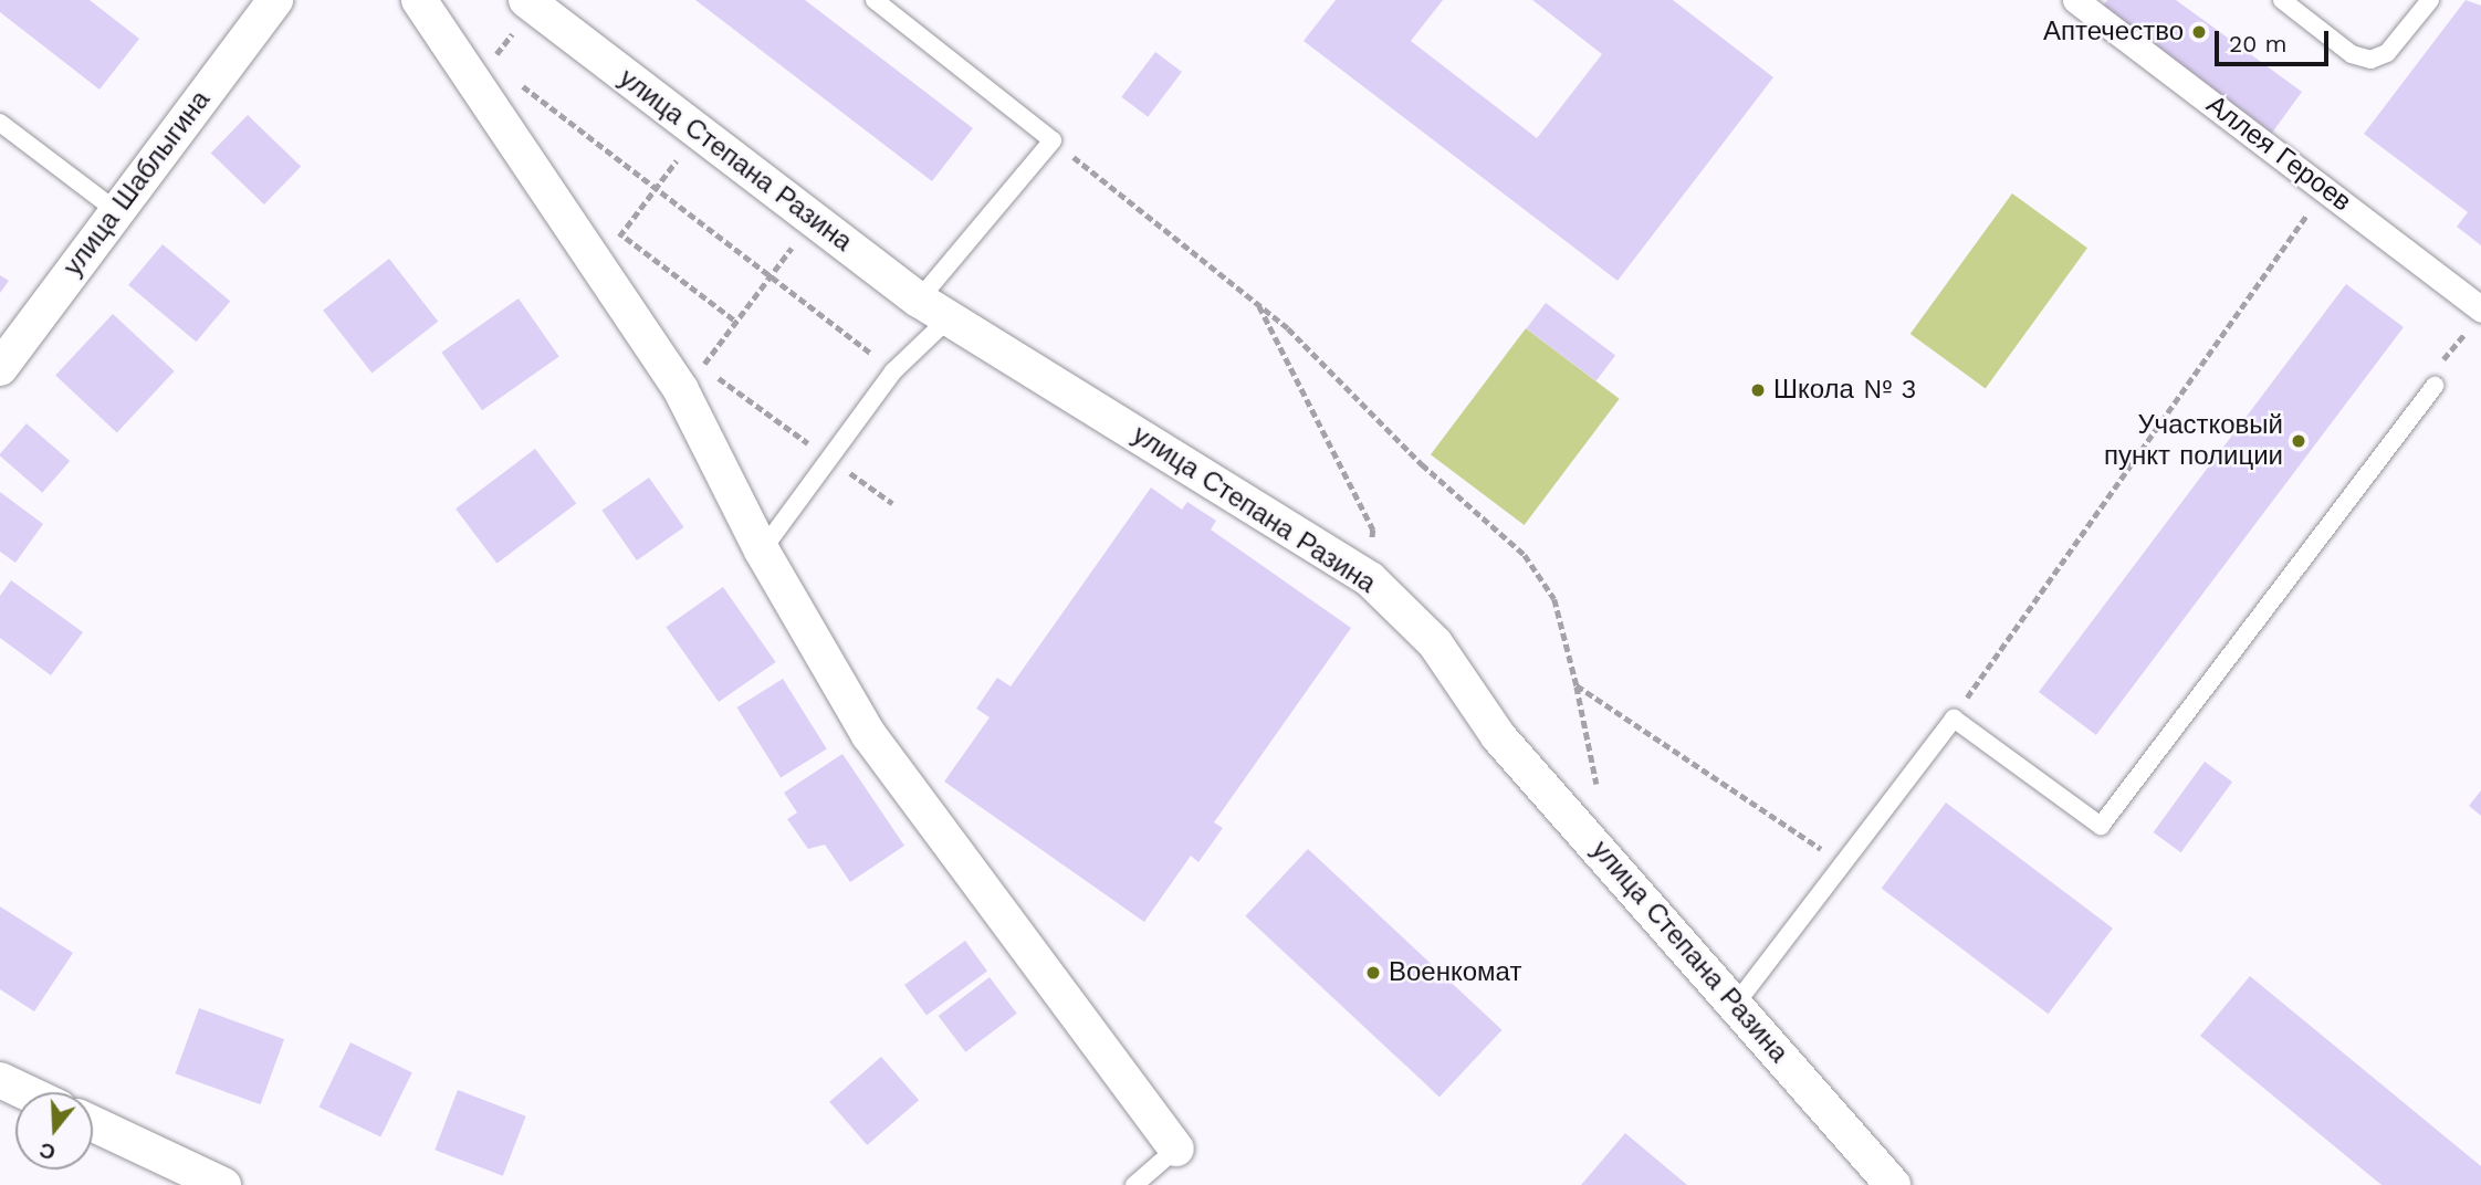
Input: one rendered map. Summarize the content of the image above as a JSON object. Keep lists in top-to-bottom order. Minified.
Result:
{"streets":{"street":["Аллея Героев","улица Степана Разина","улица Шаблыгина"]},"places":["Аптечество","Школа № 3","Участковый пункт полиции","Военкомат"],"scale_bar":"20 m","north":"bottom"}
